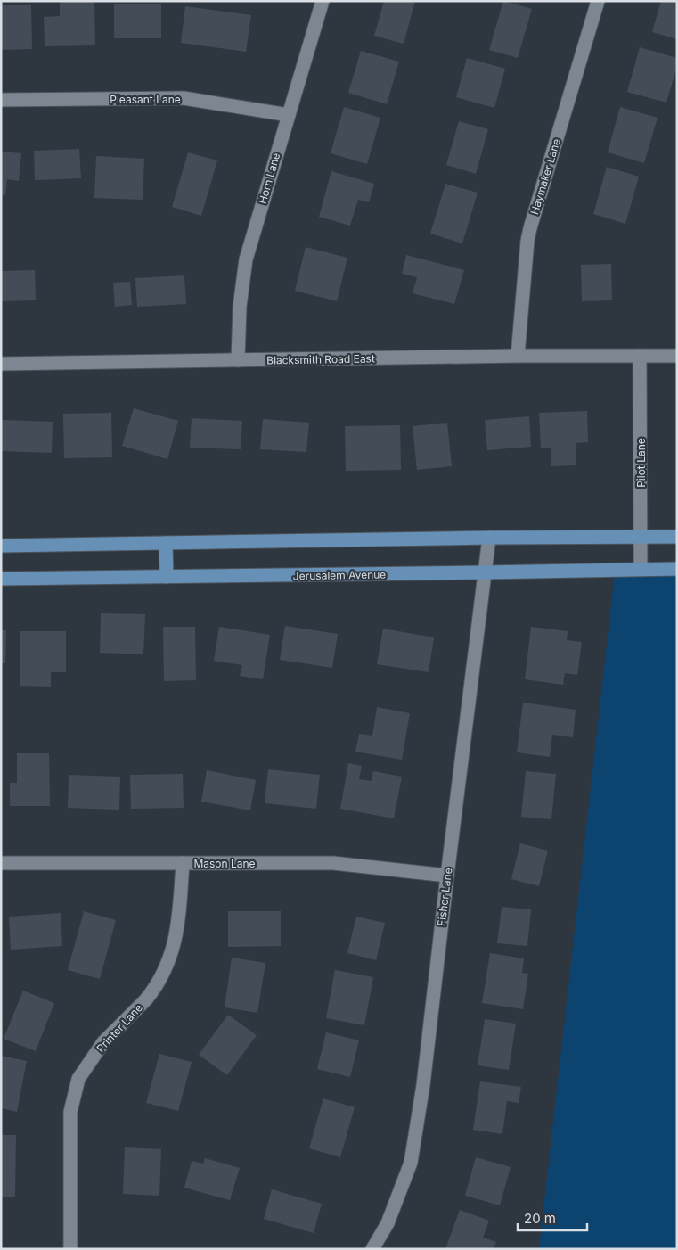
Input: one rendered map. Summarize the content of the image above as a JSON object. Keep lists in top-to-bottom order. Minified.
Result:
{"streets":{"main road":["Jerusalem Avenue"],"street":["Pleasant Lane","Haymaker Lane","Horn Lane","Blacksmith Road East","Pilot Lane","Mason Lane","Fisher Lane","Printer Lane"]},"crossings":[["Pleasant Lane","Horn Lane"],["Haymaker Lane","Blacksmith Road East"],["Horn Lane","Blacksmith Road East"],["Blacksmith Road East","Pilot Lane"],["Pilot Lane","Jerusalem Avenue"],["Jerusalem Avenue","Fisher Lane"],["Mason Lane","Fisher Lane"],["Mason Lane","Printer Lane"]],"scale_bar":"20 m"}
